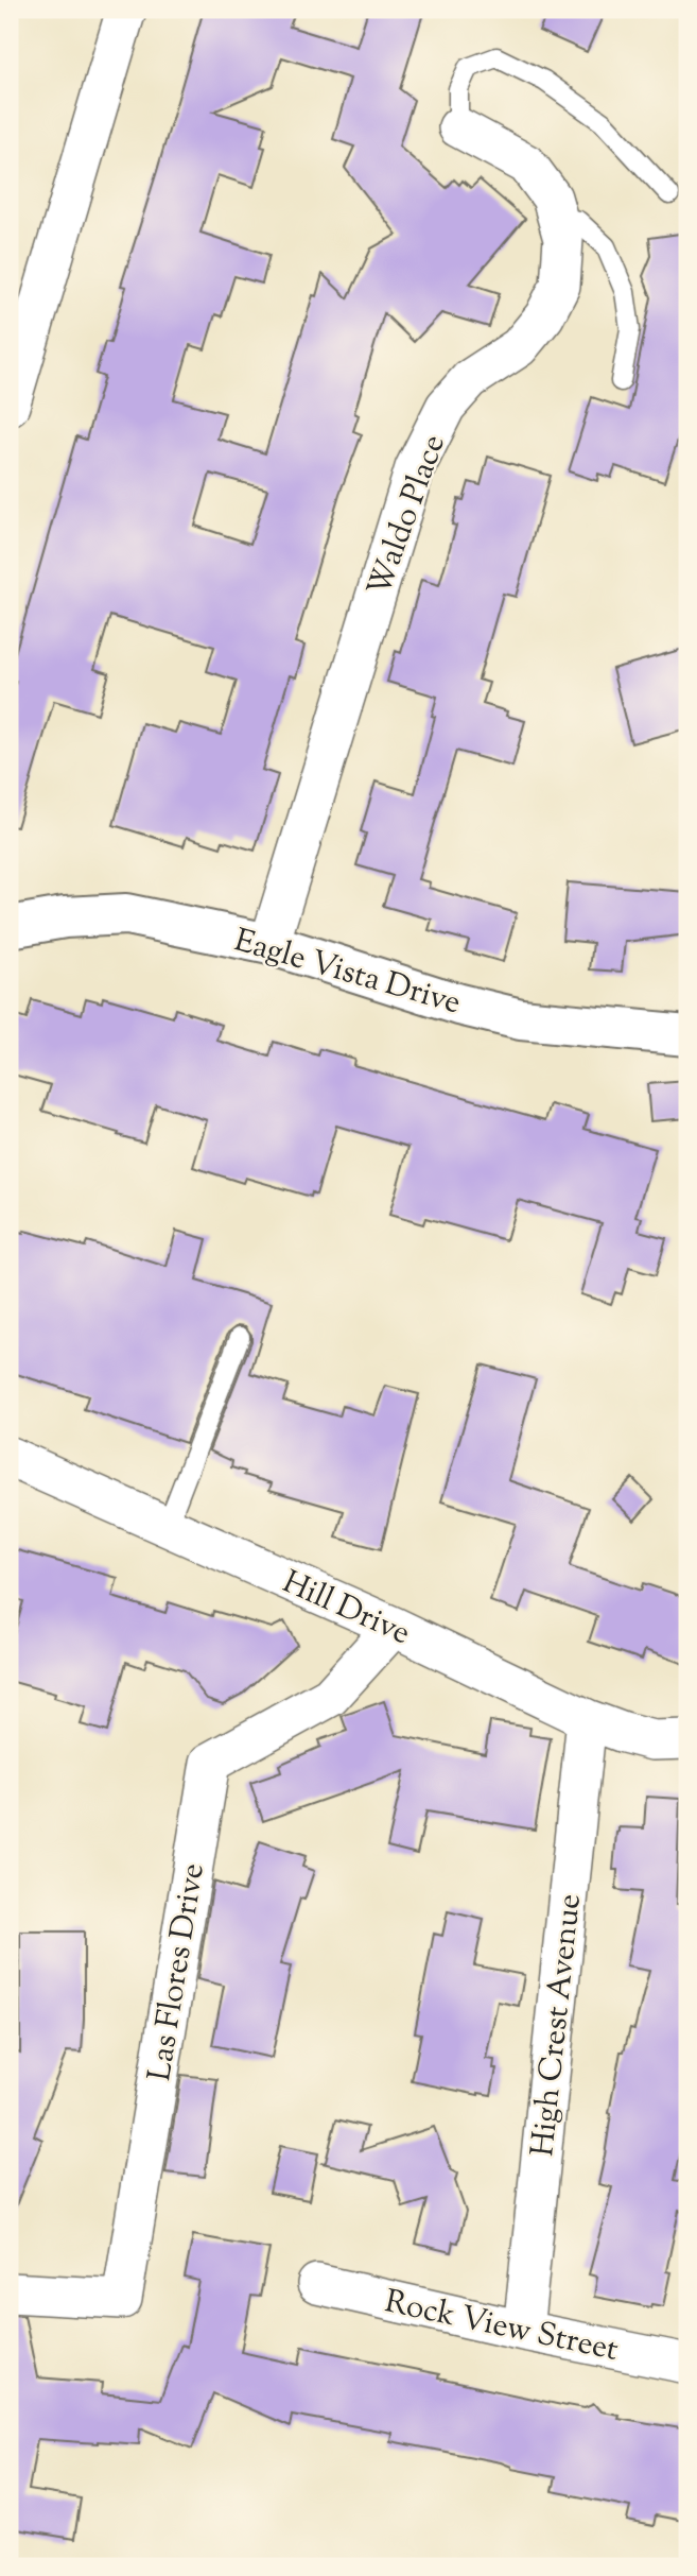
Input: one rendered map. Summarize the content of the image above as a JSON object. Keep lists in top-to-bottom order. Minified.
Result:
{"streets":{"street":["Waldo Place","Eagle Vista Drive","Hill Drive","Las Flores Drive","High Crest Avenue","Rock View Street"]},"crossings":[["Waldo Place","Eagle Vista Drive"],["Hill Drive","Las Flores Drive"],["Hill Drive","High Crest Avenue"],["High Crest Avenue","Rock View Street"]]}
